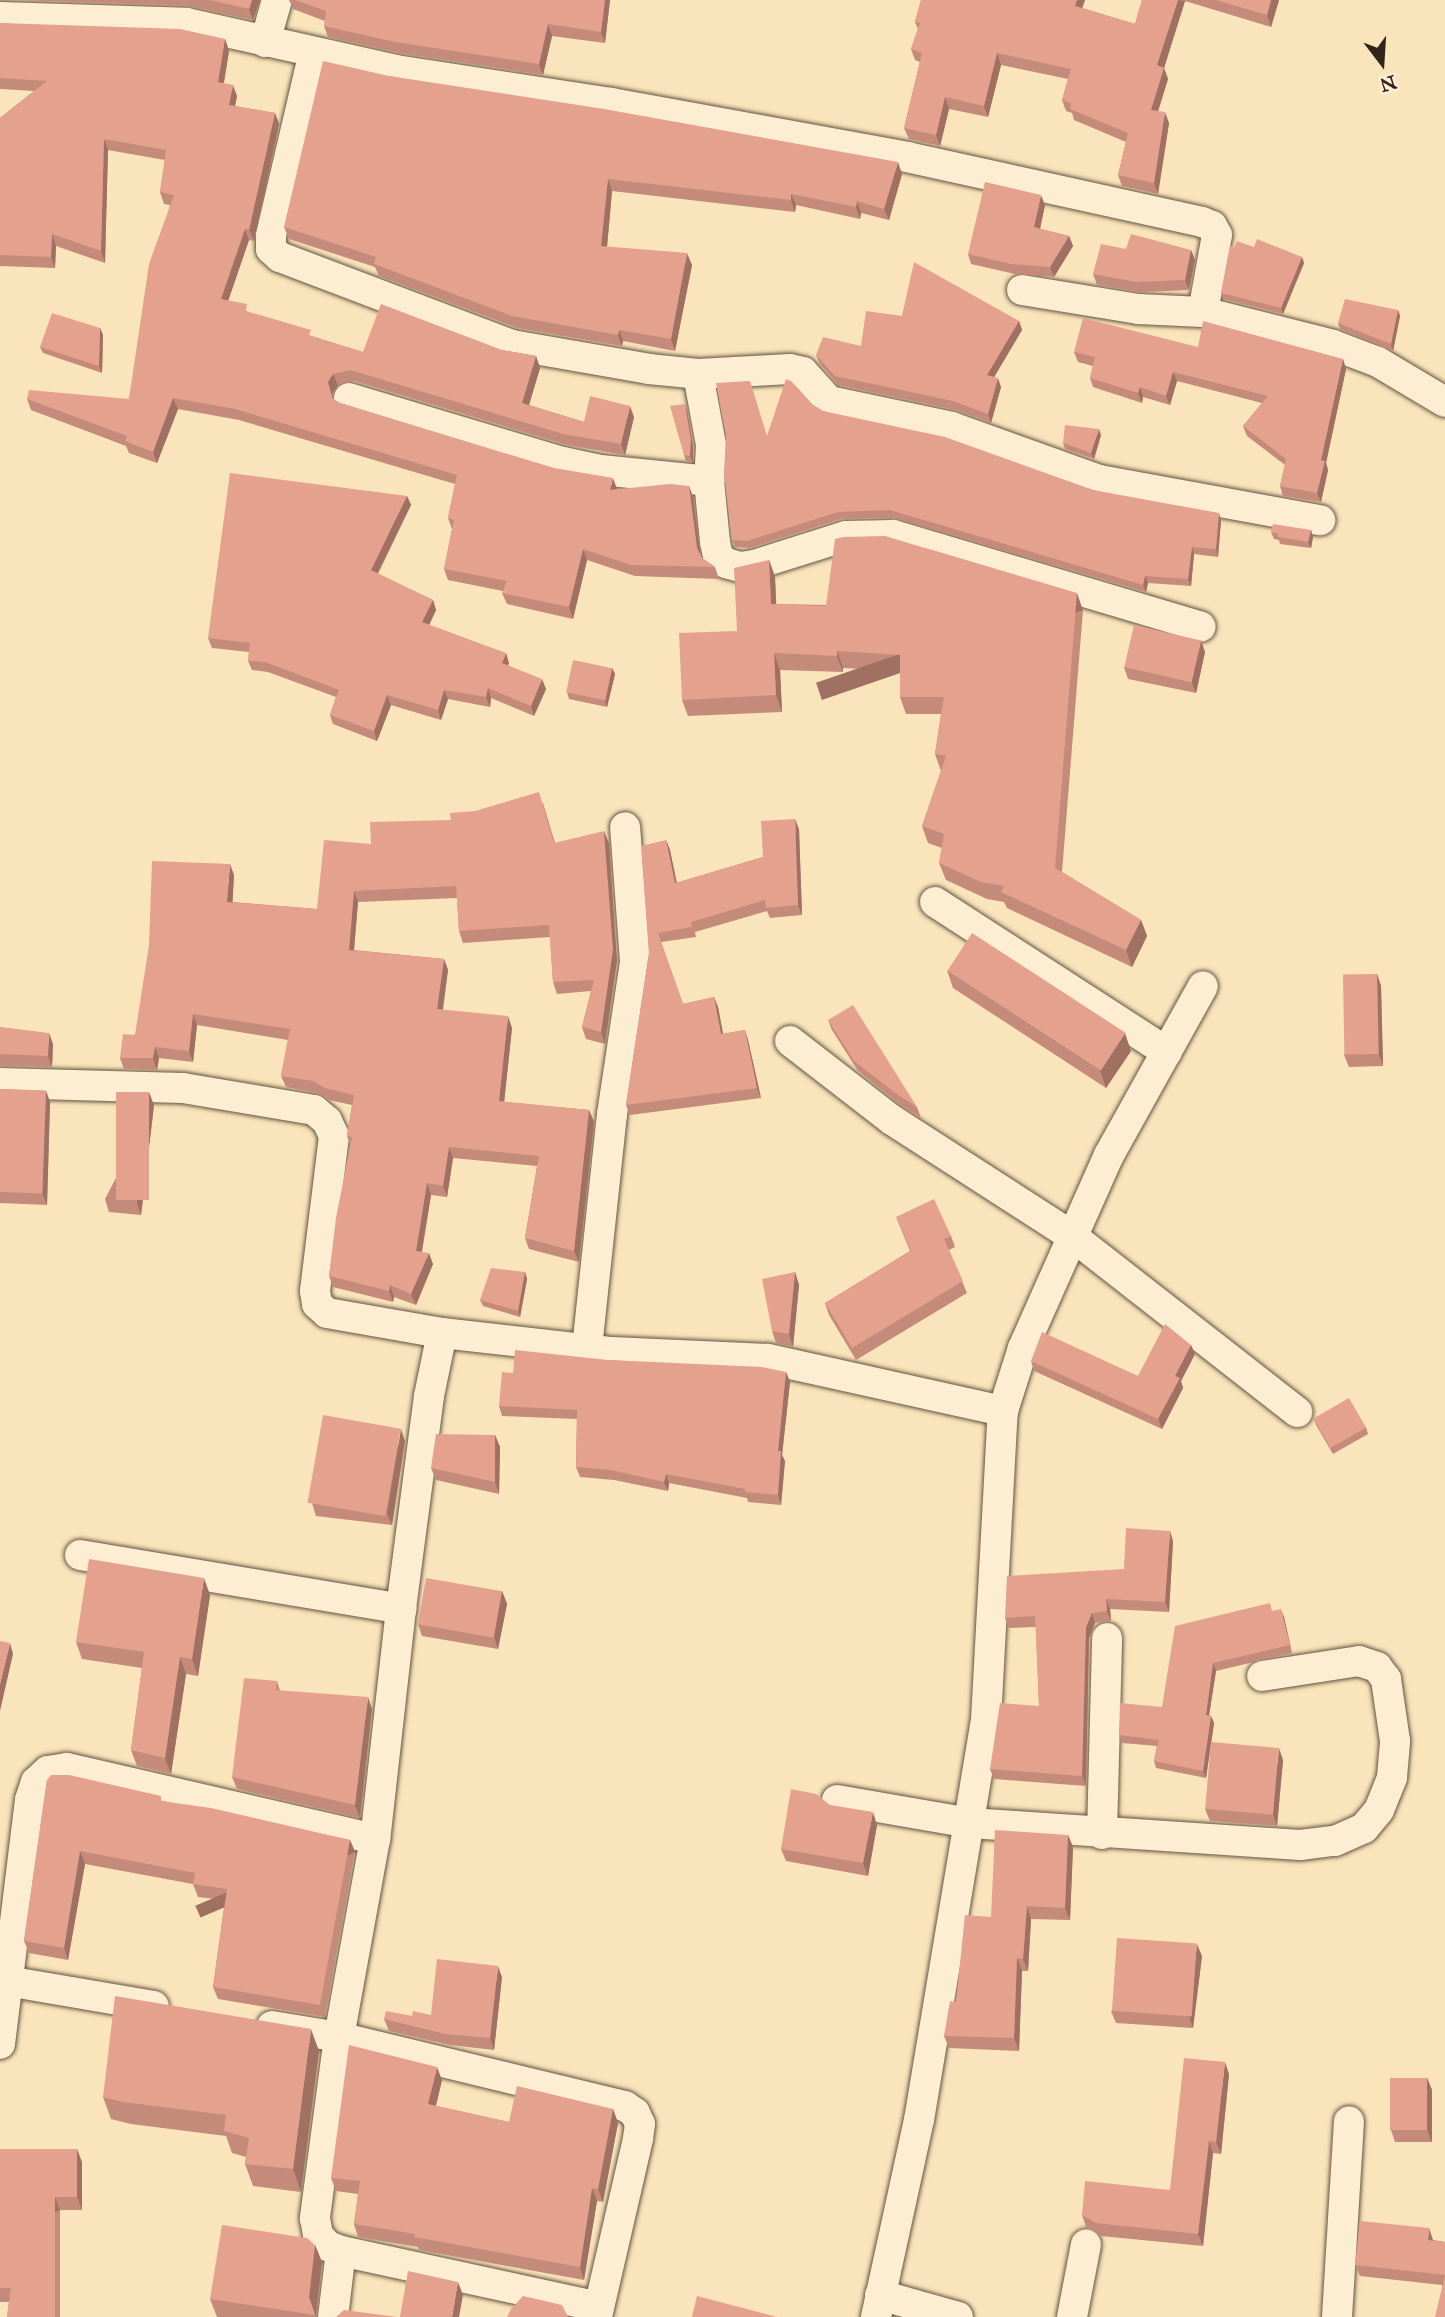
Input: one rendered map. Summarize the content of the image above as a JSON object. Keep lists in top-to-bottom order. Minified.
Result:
{"north":"bottom"}
